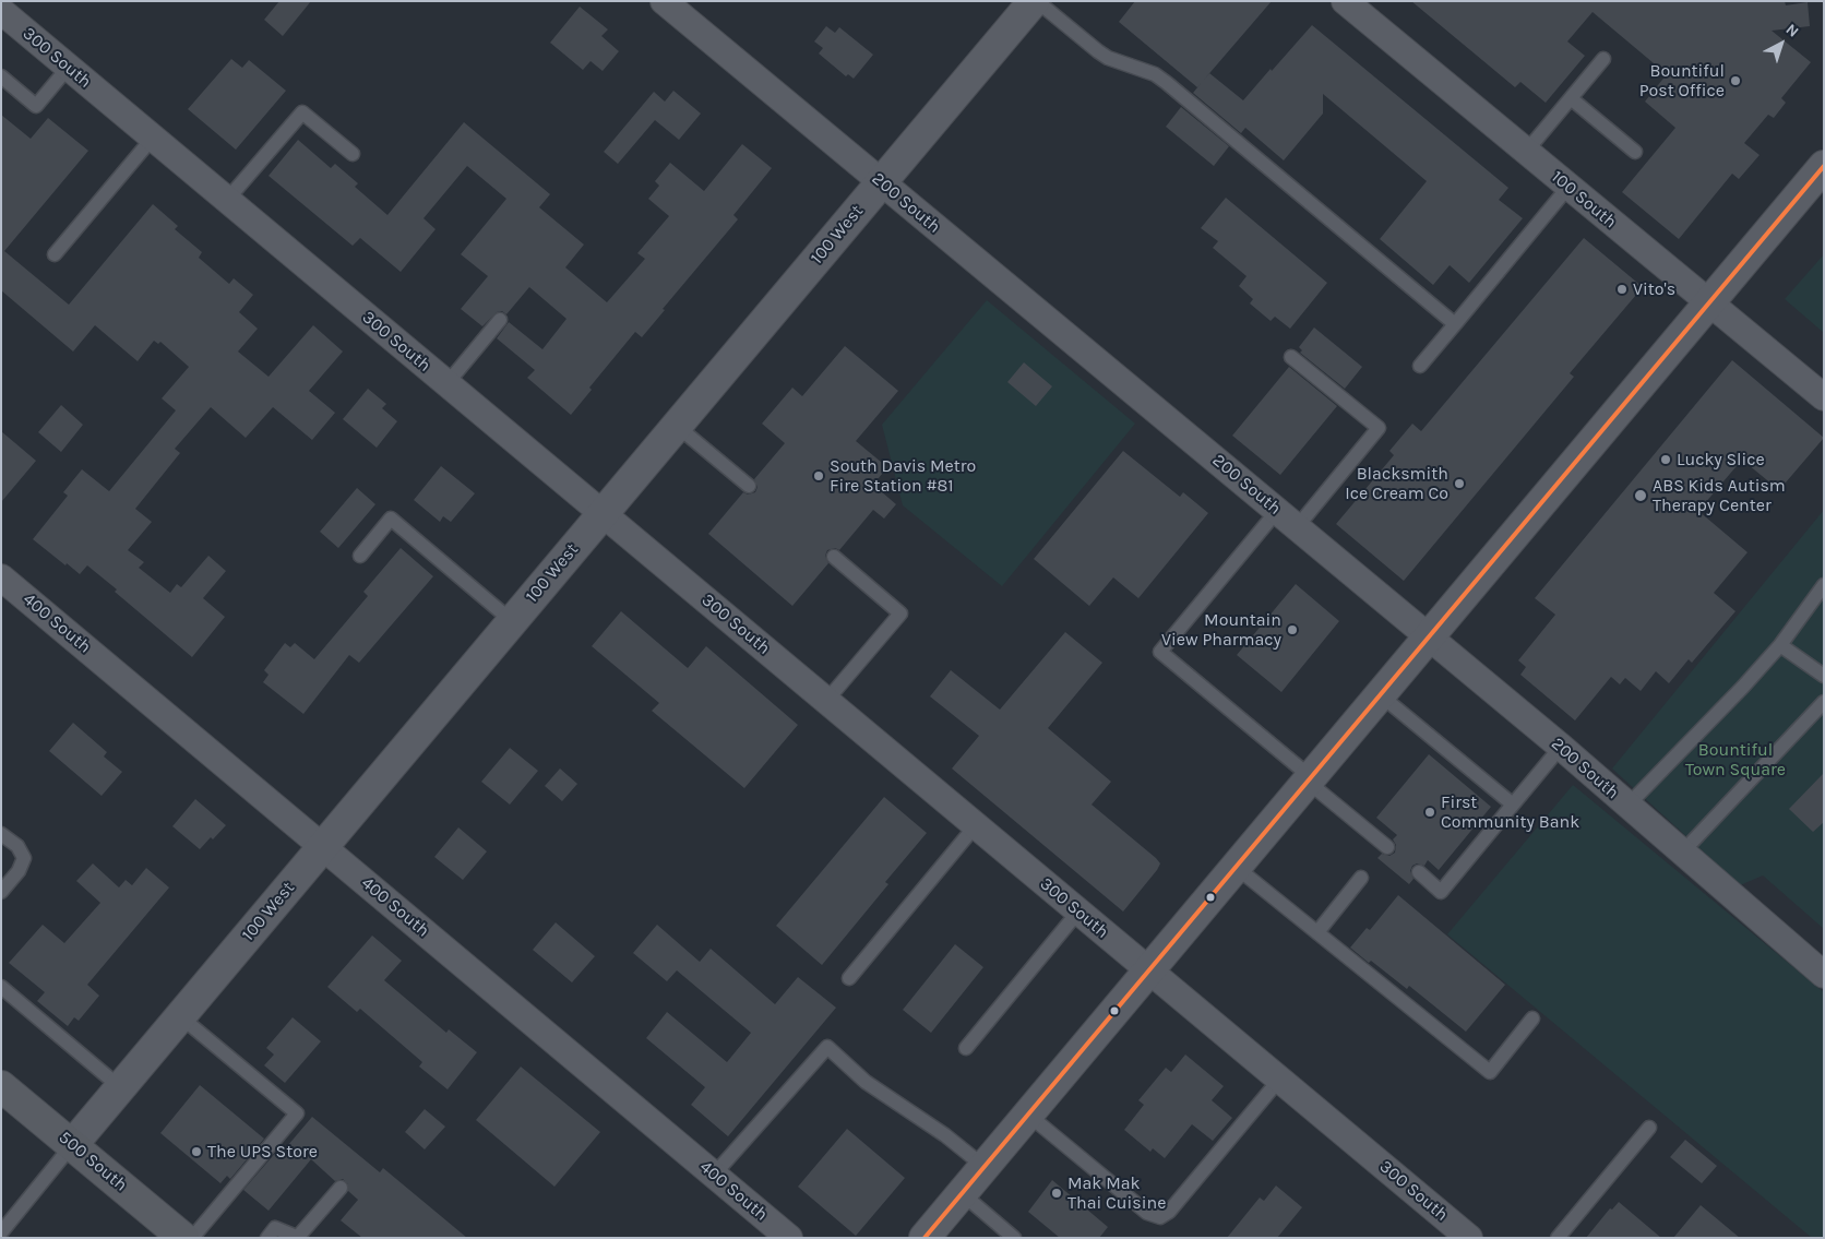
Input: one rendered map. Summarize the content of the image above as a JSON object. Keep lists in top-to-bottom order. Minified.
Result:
{"streets":{"main road":["500 South"],"street":["300 South","100 South","200 South","100 West","400 South"]},"crossings":[["300 South","100 West"],["200 South","100 West"],["100 West","400 South"],["100 West","500 South"]],"parks":["Bountiful Town Square"],"places":["Bountiful Post Office","Vito's","Lucky Slice","South Davis Metro Fire Station #81","Blacksmith Ice Cream Co","ABS Kids Autism Therapy Center","Mountain View Pharmacy","First Community Bank","The UPS Store","Mak Mak Thai Cuisine"],"north":"top right"}
